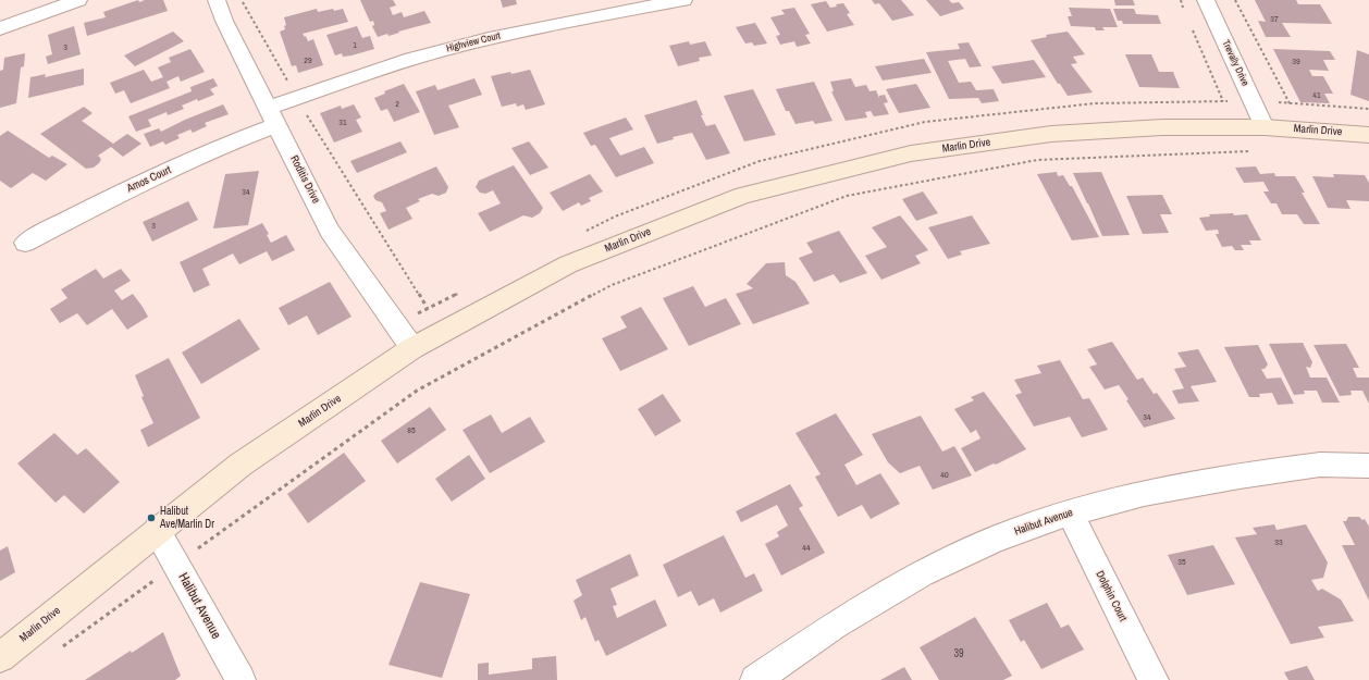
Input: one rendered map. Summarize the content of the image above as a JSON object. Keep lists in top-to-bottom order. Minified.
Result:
{"streets":{"street":["Highview Court","Trevally Drive","Marlin Drive","Amos Court","Roditis Drive","Halibut Avenue","Dolphin Court"]},"crossings":[["Highview Court","Amos Court"],["Highview Court","Roditis Drive"],["Trevally Drive","Marlin Drive"],["Marlin Drive","Roditis Drive"],["Marlin Drive","Halibut Avenue"],["Amos Court","Roditis Drive"],["Halibut Avenue","Dolphin Court"]],"places":["Halibut Ave/Marlin Dr"],"house_numbers":["37","1","3","29","39","41","2","31","34","3","34","85","40","33","44","35","39"]}
